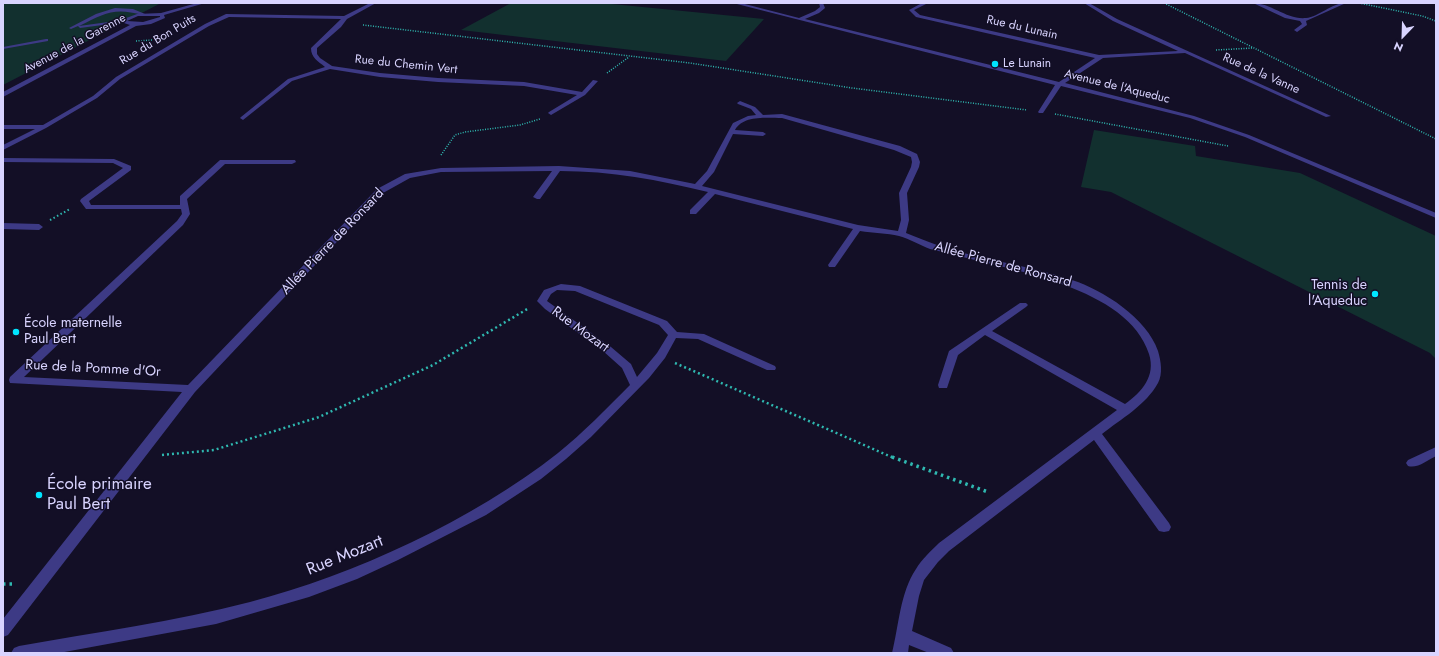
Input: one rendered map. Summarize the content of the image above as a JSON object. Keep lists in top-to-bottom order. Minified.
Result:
{"streets":{"street":["Rue du Lunain","Rue du Bon Puits","Avenue de la Garenne","Rue du Chemin Vert","Rue de la Vanne","Avenue de l'Aqueduc","Allée Pierre de Ronsard","Rue Mozart","Rue de la Pomme d'Or"]},"crossings":[["Rue du Lunain","Rue de la Vanne"],["Rue du Bon Puits","Rue du Chemin Vert"],["Allée Pierre de Ronsard","Rue de la Pomme d'Or"]],"places":["Le Lunain","Tennis de l'Aqueduc","École maternelle Paul Bert","École primaire Paul Bert"],"north":"bottom left"}
